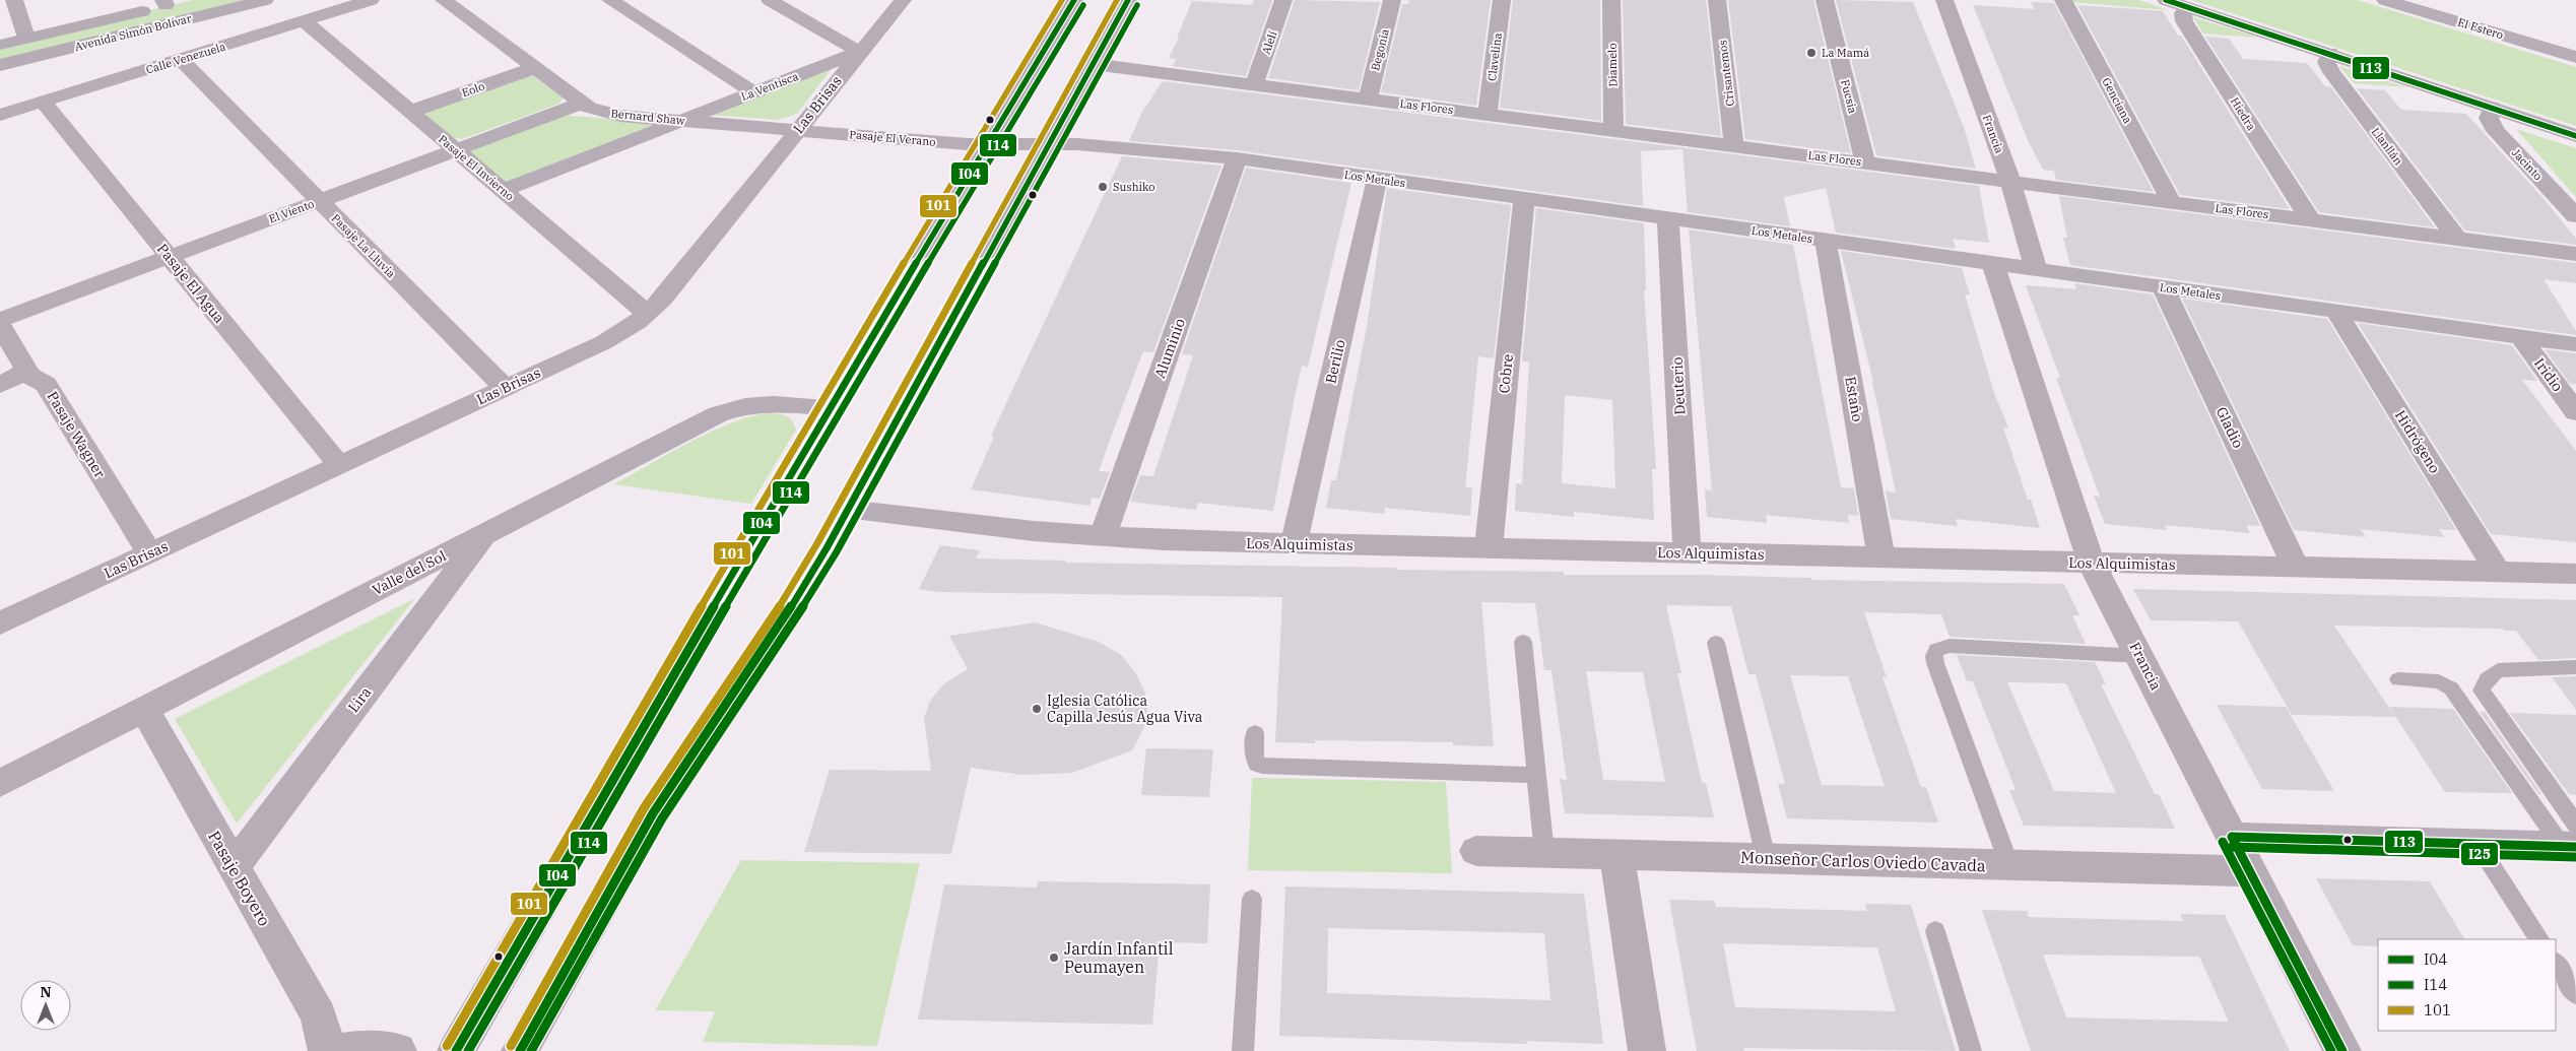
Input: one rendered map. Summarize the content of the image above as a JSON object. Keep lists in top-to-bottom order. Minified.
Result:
{"streets":{"main road":["Avenida Simón Bolívar"],"street":["El Estero","Alelí","Begonia","Clavelina","Calle Venezuela","Diamelo","Crisantemos","La Ventisca","Eolo","Fucsia","Genciana","Las Brisas","Las Flores","Hiedra","Bernard Shaw","Francia","Pasaje El Verano","Llanllán","Jacinto","Pasaje El Invierno","Los Metales","El Viento","Pasaje La Lluvia","Pasaje El Agua","Aluminio","Berilio","Cobre","Iridio","Deuterio","Estaño","Gladio","Pasaje Wagner","Hidrógeno","Los Alquimistas","Valle del Sol","Lira","Monseñor Carlos Oviedo Cavada","Pasaje Boyero"]},"crossings":[["Alelí","Las Flores"],["Begonia","Las Flores"],["Clavelina","Las Flores"],["Calle Venezuela","Pasaje El Invierno"],["Calle Venezuela","Pasaje La Lluvia"],["Calle Venezuela","Pasaje El Agua"],["Diamelo","Las Flores"],["Crisantemos","Las Flores"],["La Ventisca","Las Brisas"],["La Ventisca","Bernard Shaw"],["La Ventisca","Pasaje El Invierno"],["Eolo","Bernard Shaw"],["Eolo","Pasaje El Invierno"],["Fucsia","Las Flores"],["Genciana","Las Flores"],["Las Brisas","Bernard Shaw"],["Las Brisas","Pasaje El Verano"],["Las Brisas","Pasaje El Invierno"],["Las Brisas","Pasaje La Lluvia"],["Las Brisas","Pasaje El Agua"],["Las Brisas","Pasaje Wagner"],["Las Flores","Hiedra"],["Las Flores","Francia"],["Las Flores","Llanllán"],["Bernard Shaw","Pasaje El Verano"],["Bernard Shaw","El Viento"],["Francia","Los Metales"],["Francia","Los Alquimistas"],["Francia","Monseñor Carlos Oviedo Cavada"],["Pasaje El Verano","Los Metales"],["Pasaje El Invierno","El Viento"],["Los Metales","Aluminio"],["Los Metales","Berilio"],["Los Metales","Cobre"],["Los Metales","Iridio"],["Los Metales","Deuterio"],["Los Metales","Estaño"],["Los Metales","Gladio"],["Los Metales","Hidrógeno"],["El Viento","Pasaje La Lluvia"],["El Viento","Pasaje El Agua"],["Aluminio","Los Alquimistas"],["Berilio","Los Alquimistas"],["Cobre","Los Alquimistas"],["Deuterio","Los Alquimistas"],["Estaño","Los Alquimistas"],["Gladio","Los Alquimistas"],["Hidrógeno","Los Alquimistas"],["Valle del Sol","Lira"],["Valle del Sol","Pasaje Boyero"],["Lira","Pasaje Boyero"]],"places":["La Mamá","Sushiko","Iglesia Católica Capilla Jesús Agua Viva","Jardín Infantil Peumayen"],"lines":["transit line I04","transit line 101","transit line I13","transit line I14","transit line I25"],"legend":["I04","I14","101"],"north":"top"}
